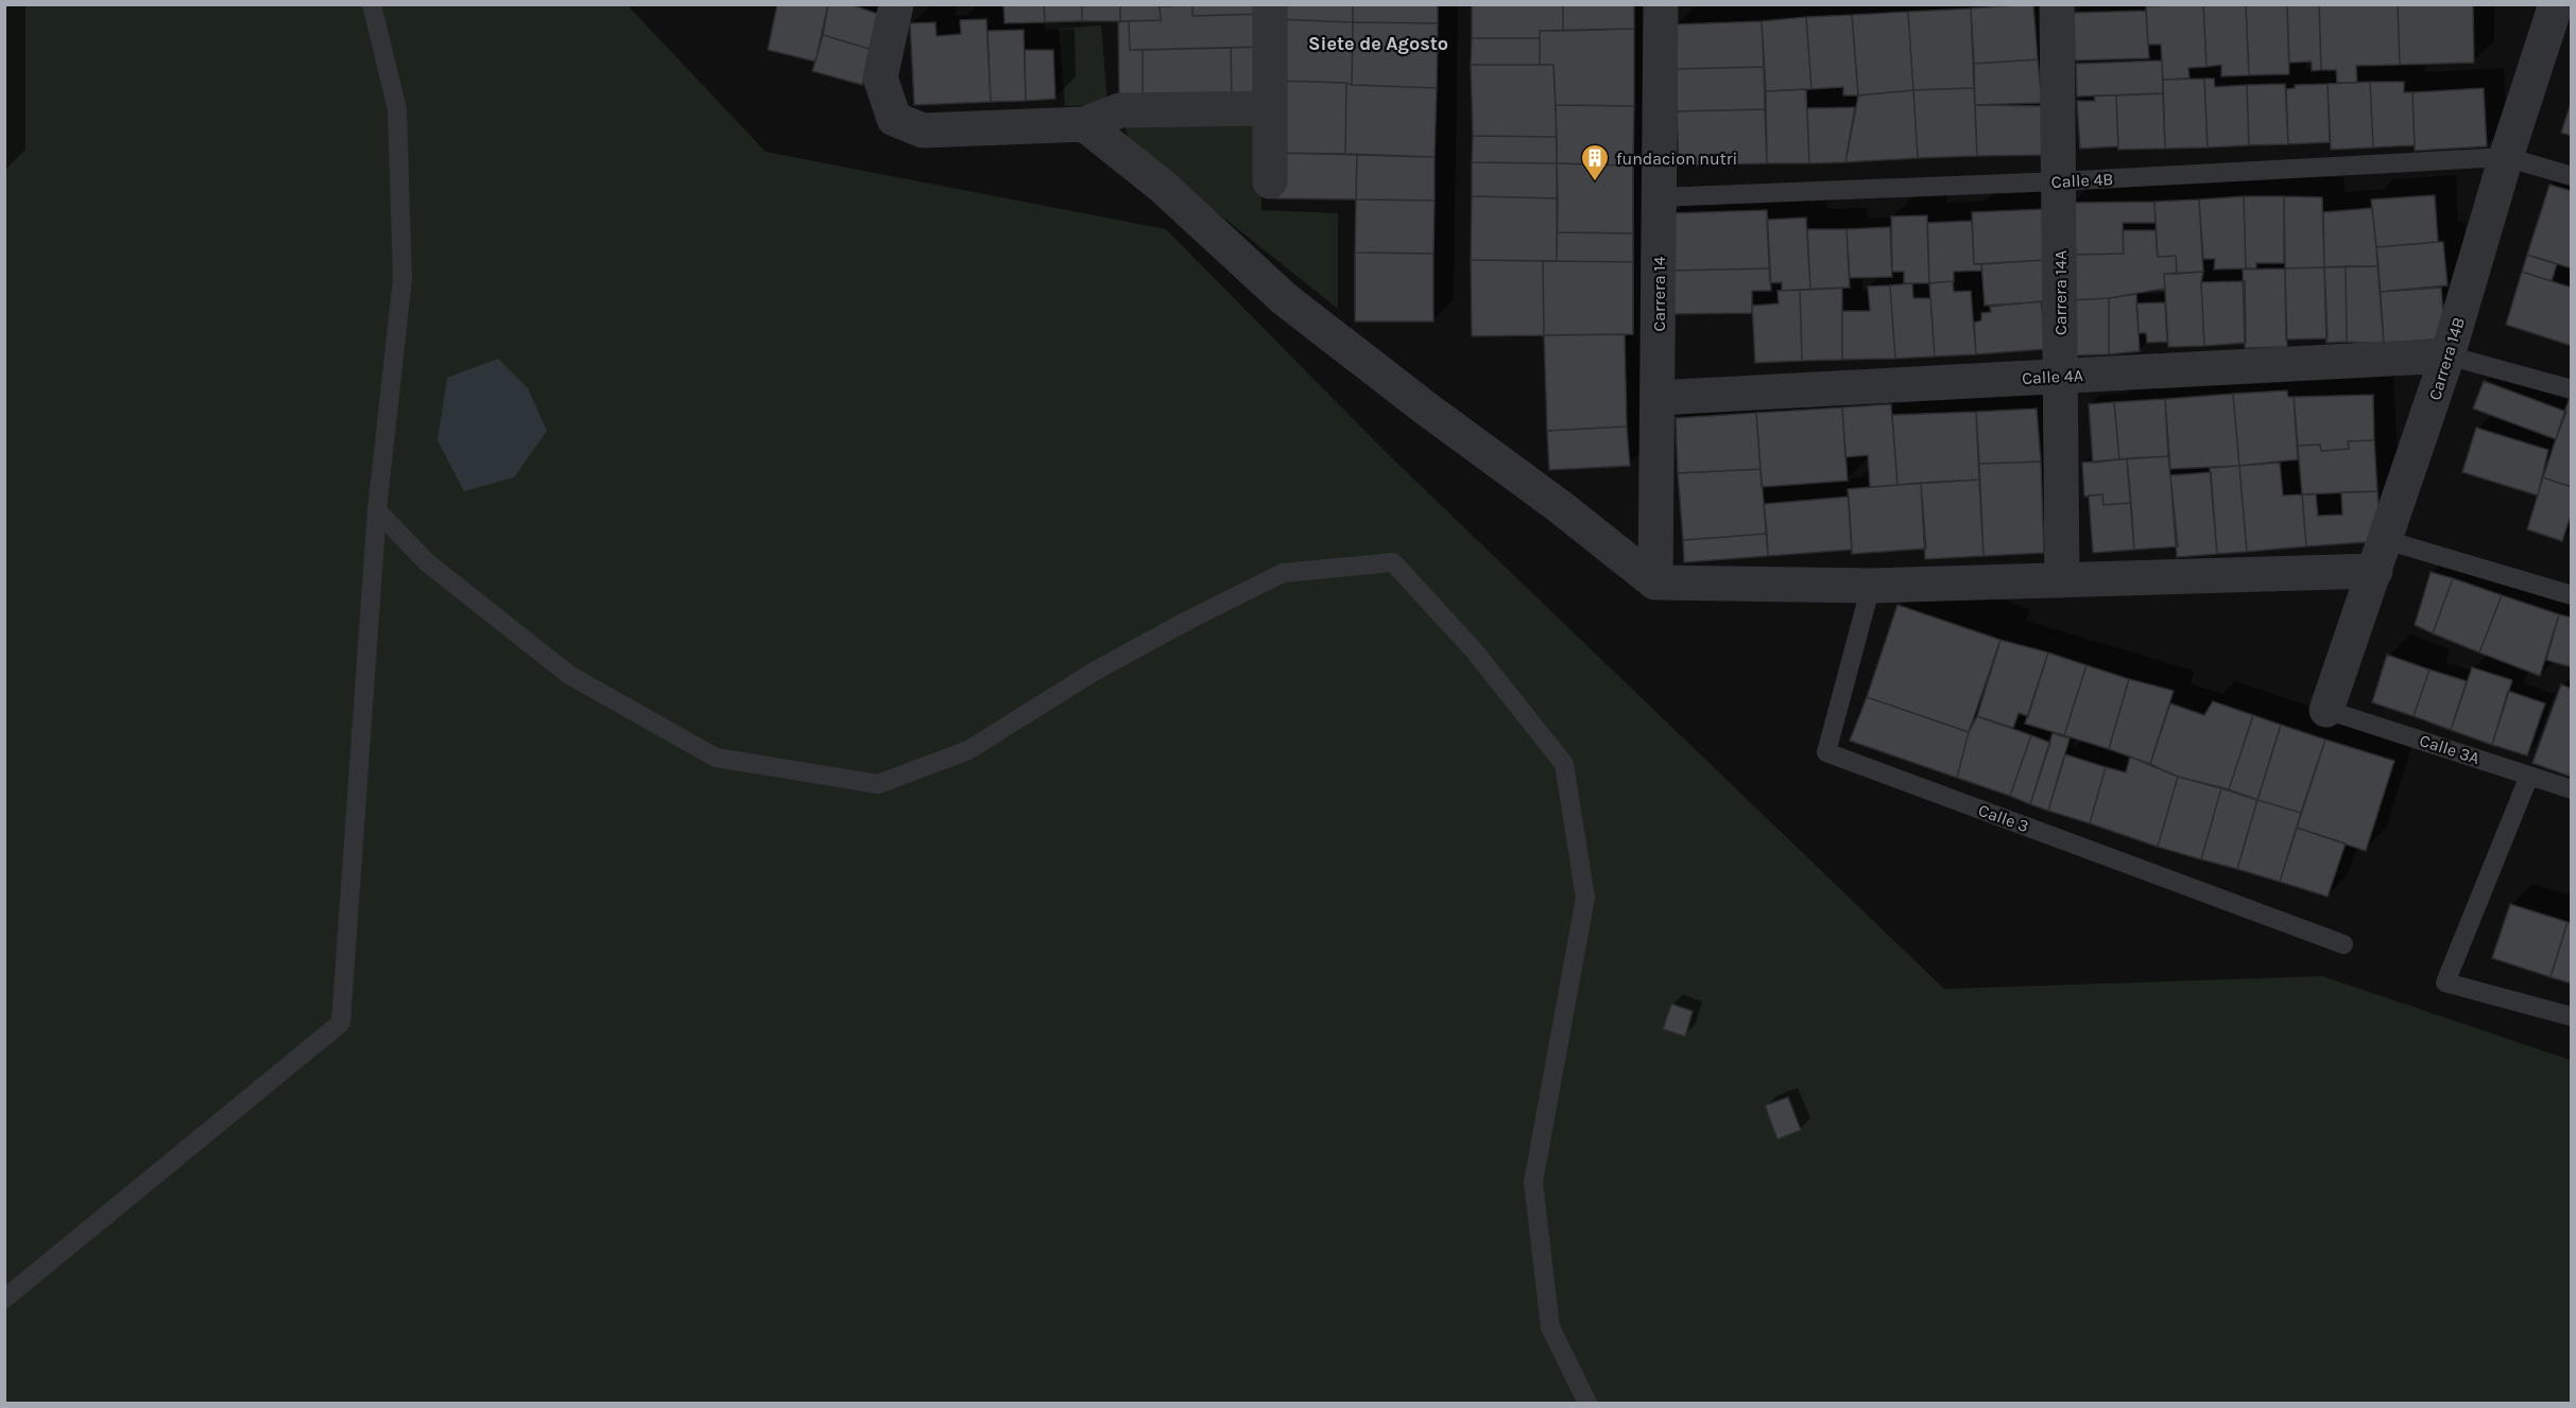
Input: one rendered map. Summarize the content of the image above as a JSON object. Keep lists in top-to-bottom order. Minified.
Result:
{"streets":{"street":["Carrera 14A","Carrera 14","Carrera 14B","Calle 4A"],"lane":["Calle 4B","Calle 3A","Calle 3"]},"crossings":[["Calle 4B","Carrera 14A"],["Calle 4B","Carrera 14"],["Calle 4B","Carrera 14B"],["Carrera 14A","Calle 4A"],["Carrera 14","Calle 4A"],["Carrera 14B","Calle 4A"],["Carrera 14B","Calle 3A"]],"districts":["Siete de Agosto"],"places":{"building":["fundacion nutri"]}}
